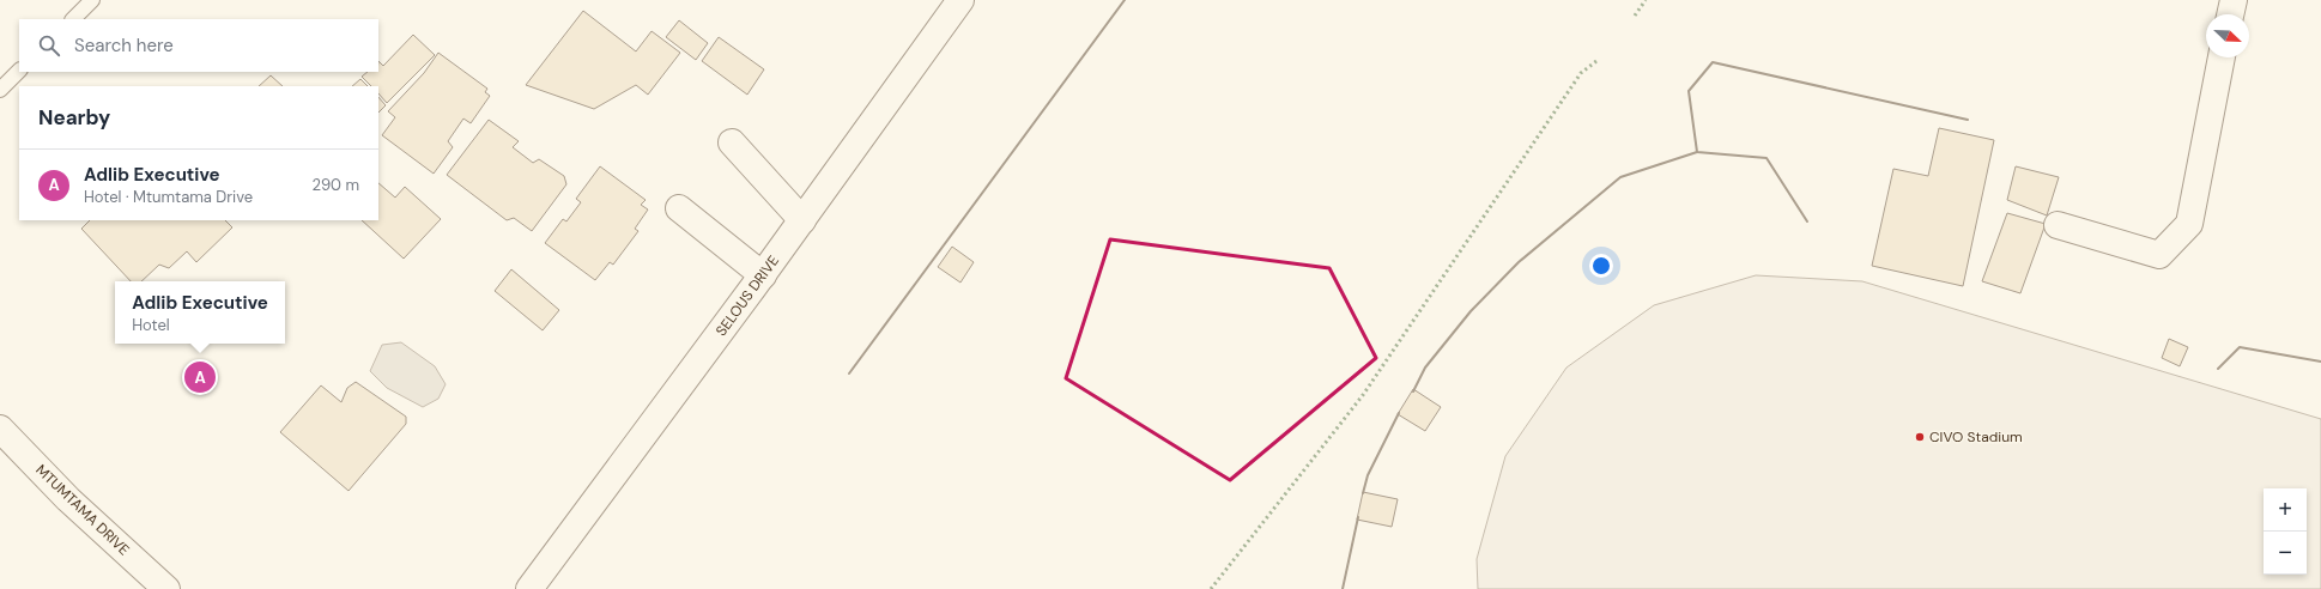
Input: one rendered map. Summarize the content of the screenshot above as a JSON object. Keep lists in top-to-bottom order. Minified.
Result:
{"streets":{"street":["SELOUS DRIVE","MTUMTAMA DRIVE"]},"places":["CIVO Stadium"],"north":"bottom right","page":{"search":"Search here","heading":"Nearby","list":[{"mark":"A","name":"Adlib Executive","note":"Hotel · Mtumtama Drive","value":"290 m"}],"popup":["Adlib Executive","Hotel"],"pins":"A","map_buttons":["+","−"]}}
